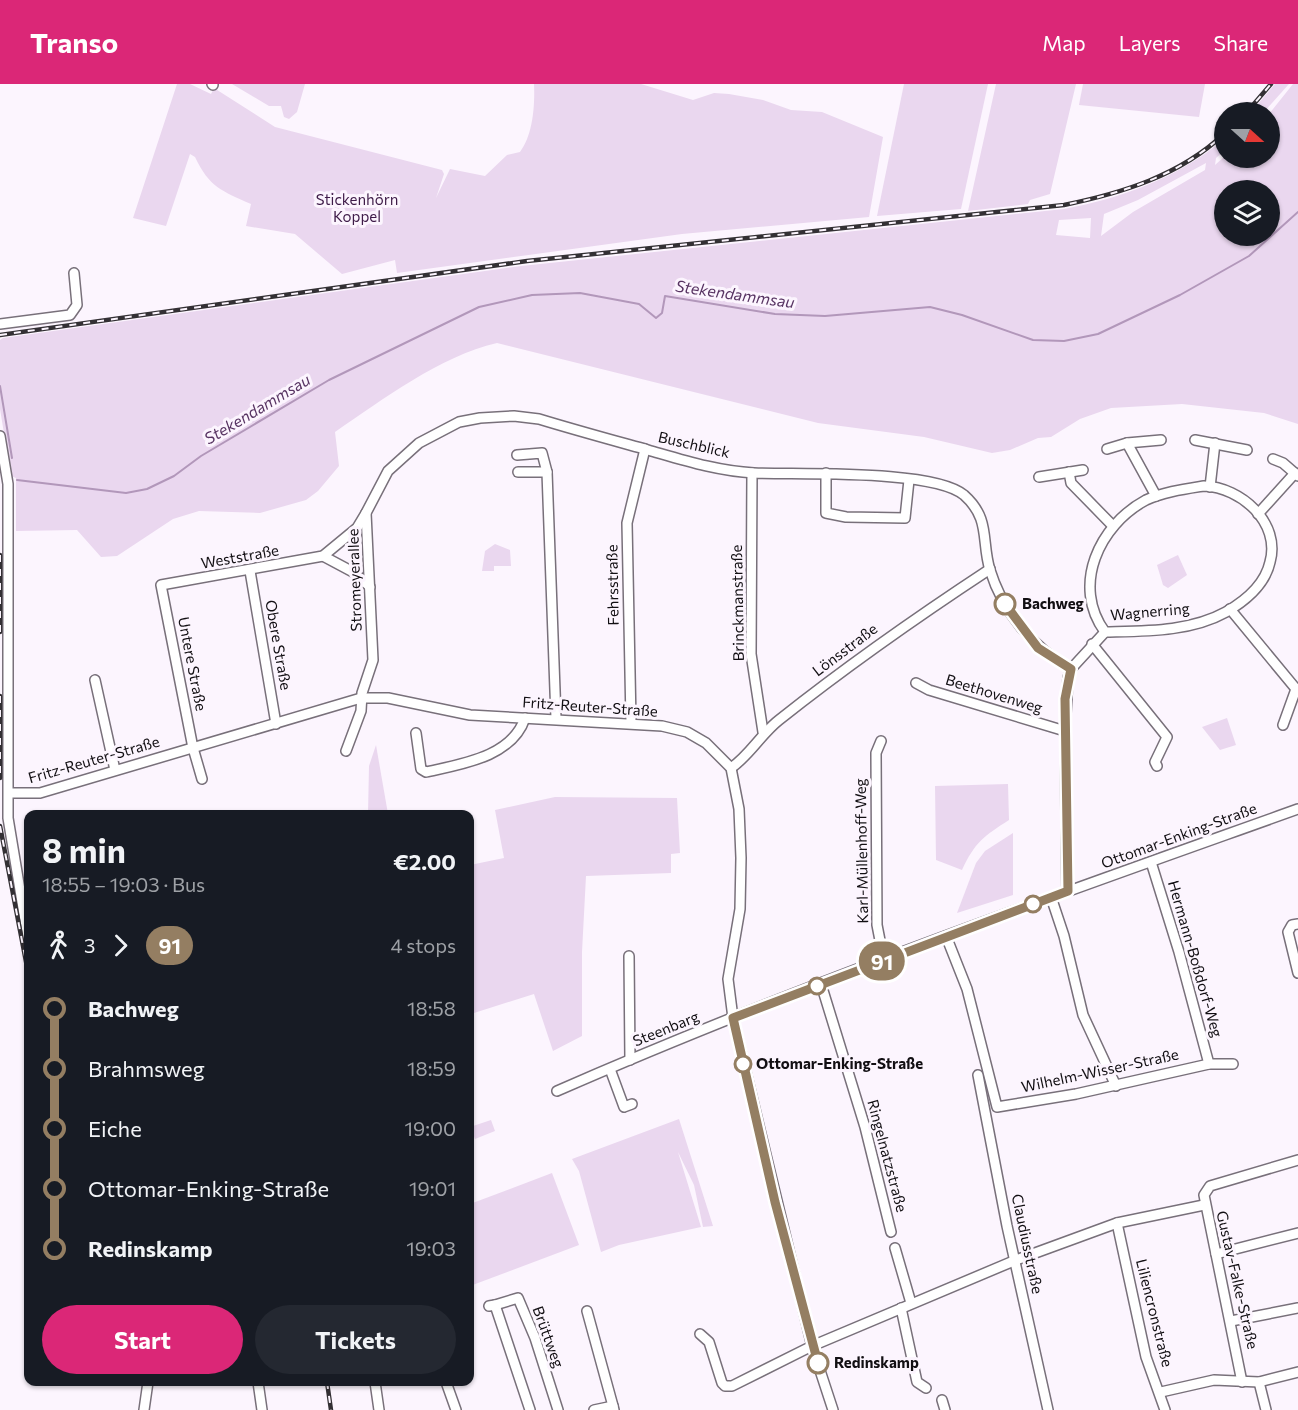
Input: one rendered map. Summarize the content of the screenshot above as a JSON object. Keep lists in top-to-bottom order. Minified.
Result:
{"streets":{"street":["Buschblick","Weststraße","Stromeyerallee","Fehrsstraße","Brinckmanstraße","Wagnerring","Obere Straße","Lönsstraße","Untere Straße","Beethovenweg","Fritz-Reuter-Straße","Ottomar-Enking-Straße","Karl-Müllenhoff-Weg","Hermann-Boßdorf-Weg","Steenbarg","Wilhelm-Wisser-Straße","Ringelnatzstraße","Claudiusstraße","Gustav-Falke-Straße","Liliencronstraße","Brüttweg"]},"crossings":[["Buschblick","Stromeyerallee"],["Buschblick","Fehrsstraße"],["Buschblick","Brinckmanstraße"],["Buschblick","Lönsstraße"],["Weststraße","Stromeyerallee"],["Weststraße","Obere Straße"],["Weststraße","Untere Straße"],["Stromeyerallee","Fritz-Reuter-Straße"],["Fehrsstraße","Fritz-Reuter-Straße"],["Brinckmanstraße","Lönsstraße"],["Obere Straße","Fritz-Reuter-Straße"],["Lönsstraße","Fritz-Reuter-Straße"],["Untere Straße","Fritz-Reuter-Straße"],["Ottomar-Enking-Straße","Karl-Müllenhoff-Weg"],["Ottomar-Enking-Straße","Hermann-Boßdorf-Weg"],["Ottomar-Enking-Straße","Steenbarg"],["Ottomar-Enking-Straße","Ringelnatzstraße"],["Hermann-Boßdorf-Weg","Wilhelm-Wisser-Straße"],["Wilhelm-Wisser-Straße","Claudiusstraße"]],"water":["Stekendammsau"],"parks":["Stickenhörn Koppel"],"places":["Bachweg","Ottomar-Enking-Straße","Redinskamp"],"lines":["bus line 91"],"north":"right","page":{"header":"Transo","nav":["Map","Layers","Share"],"on_map":"91","heading":["8 min","18:55 – 19:03 · Bus","€2.00"],"legs":["3","91","4 stops"],"list":[{"name":"Bachweg","value":"18:58"},{"name":"Brahmsweg","value":"18:59"},{"name":"Eiche","value":"19:00"},{"name":"Ottomar-Enking-Straße","value":"19:01"},{"name":"Redinskamp","value":"19:03"}],"buttons":["Start","Tickets"]}}
